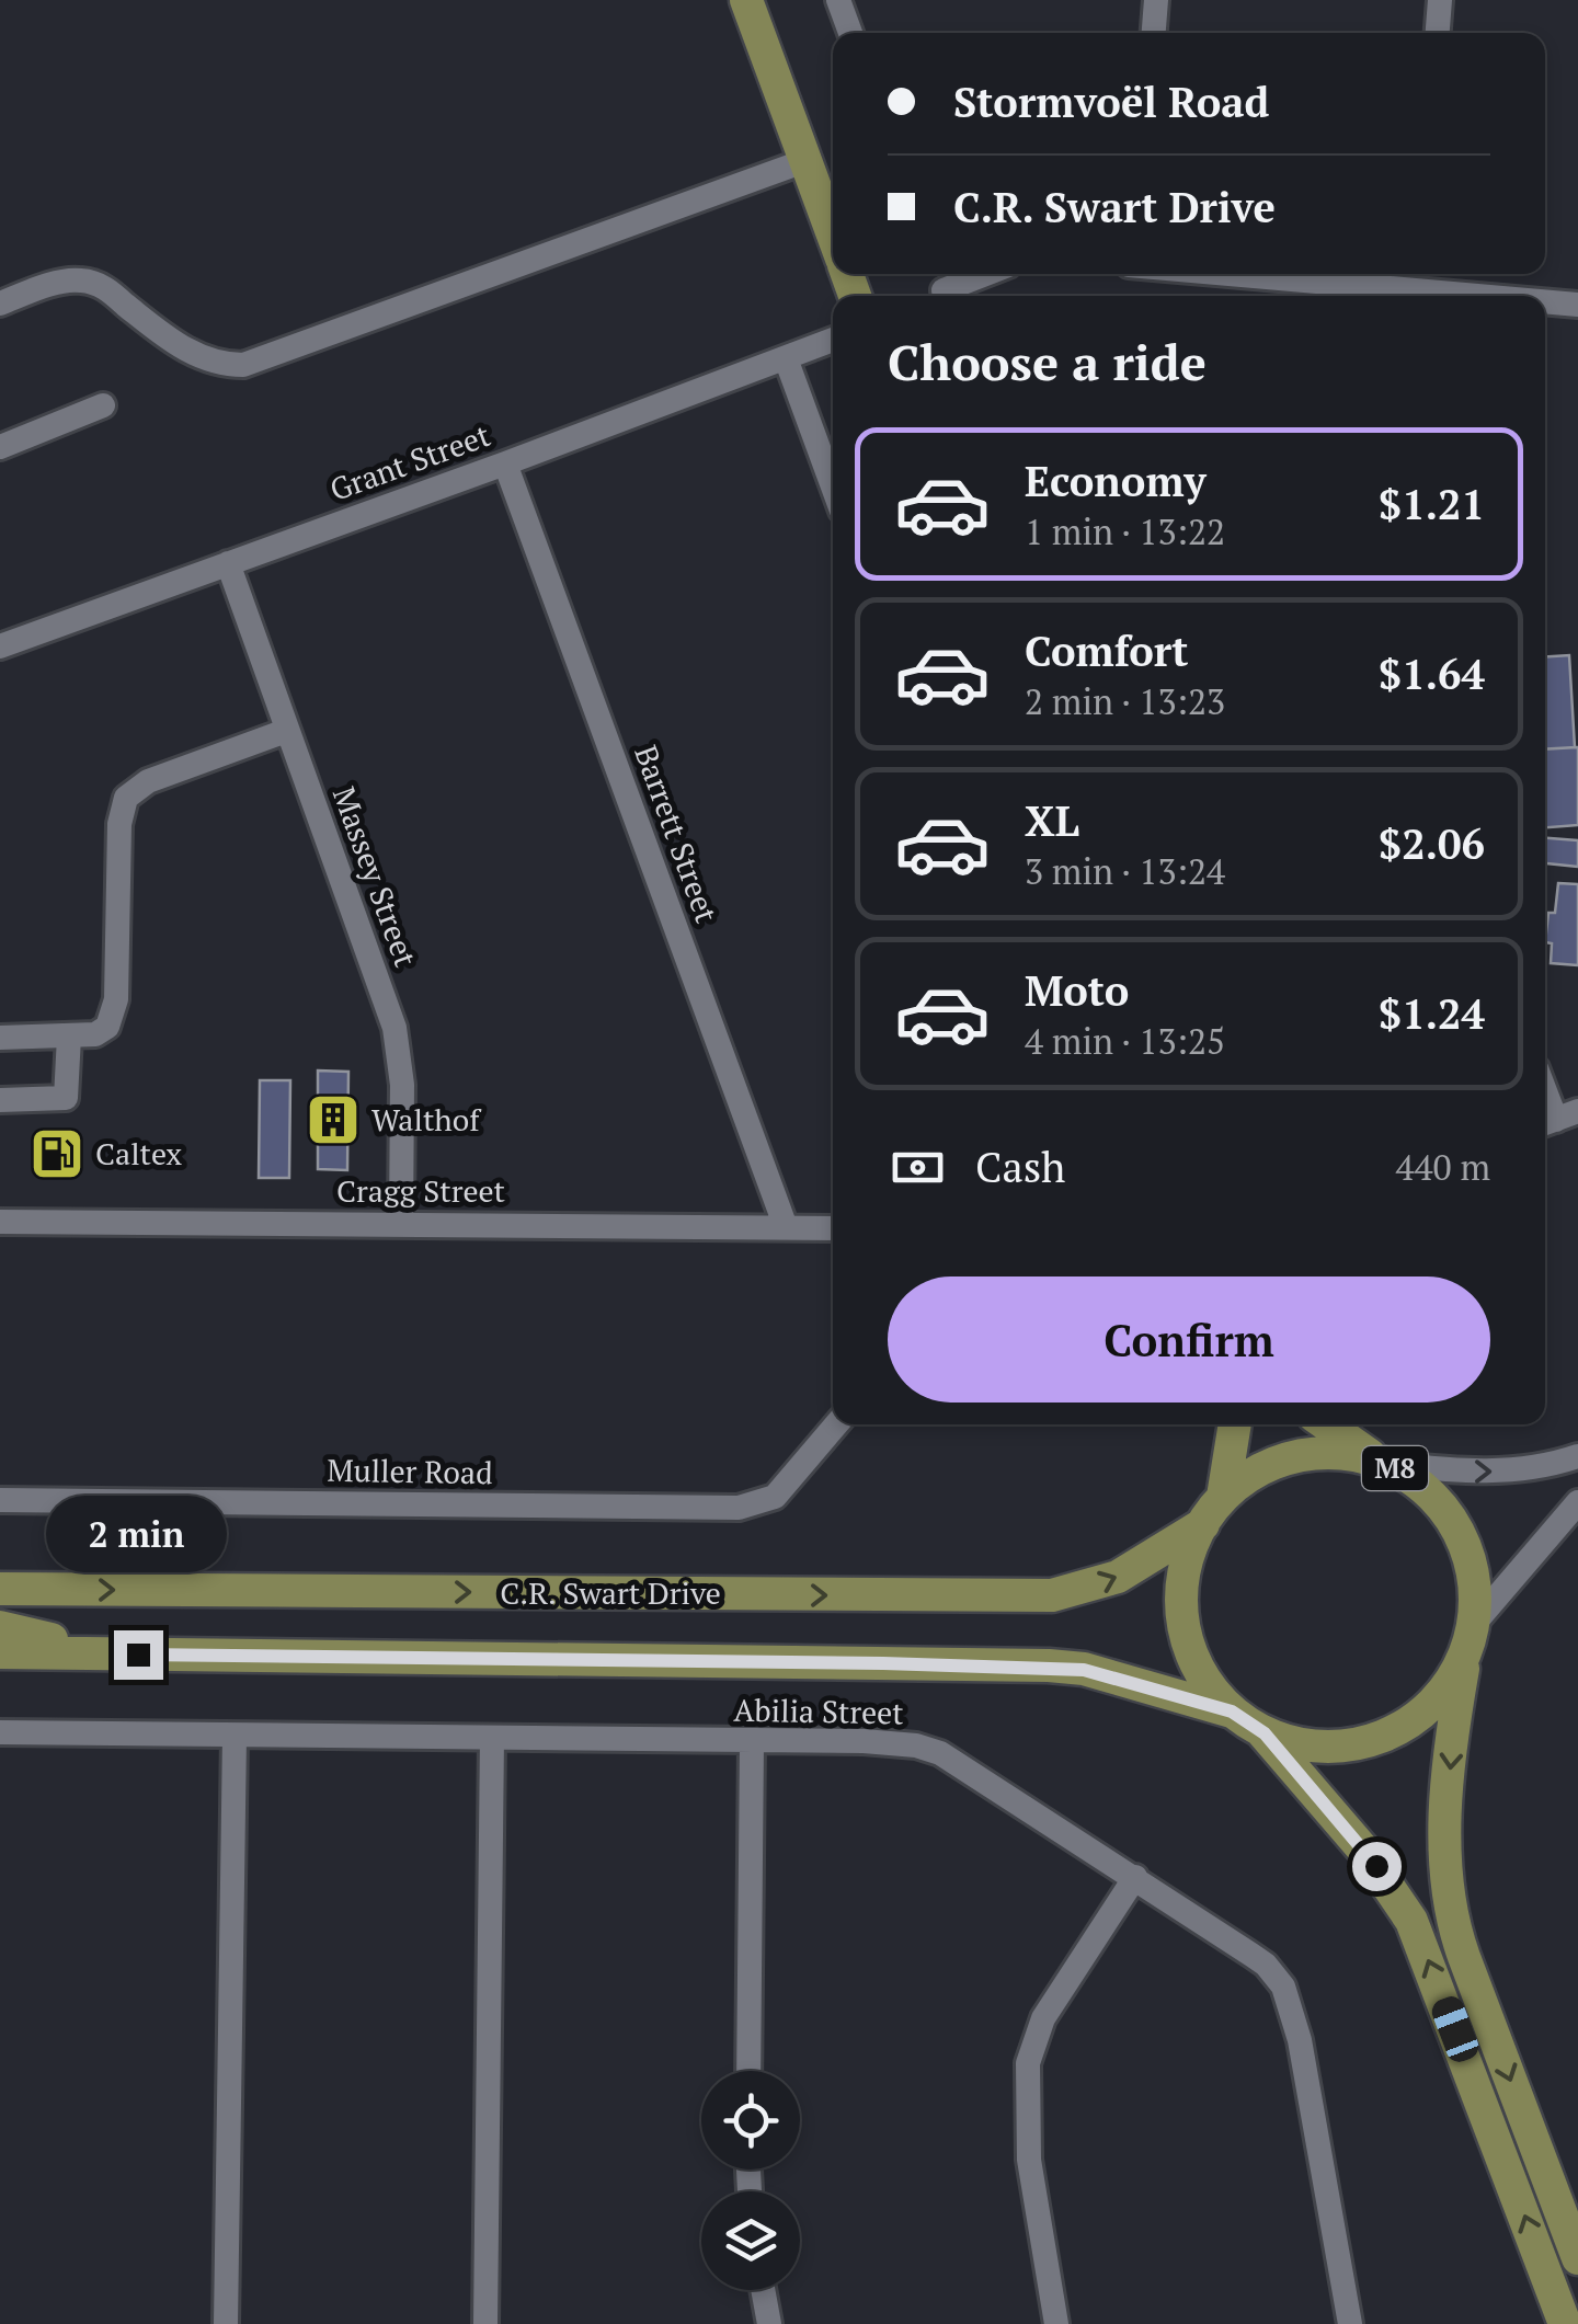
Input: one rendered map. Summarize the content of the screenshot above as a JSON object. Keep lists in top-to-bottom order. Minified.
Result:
{"streets":{"main road":["M8","C.R. Swart Drive"],"street":["Grant Street","Barrett Street","Massey Street","Cragg Street","Muller Road","Abilia Street"]},"crossings":[["Grant Street","Barrett Street"],["Grant Street","Massey Street"],["Barrett Street","Cragg Street"],["Massey Street","Cragg Street"],["M8","C.R. Swart Drive"]],"places":{"building":["Walthof"],"fuel station":["Caltex"]},"page":{"banner":["Stormvoël Road","C.R. Swart Drive"],"heading":"Choose a ride","list":[{"name":"Economy","note":"1 min · 13:22","value":"$1.21"},{"name":"Comfort","note":"2 min · 13:23","value":"$1.64"},{"name":"XL","note":"3 min · 13:24","value":"$2.06"},{"name":"Moto","note":"4 min · 13:25","value":"$1.24"}],"pay":["Cash","440 m"],"buttons":"Confirm","bubble":"2 min"}}
